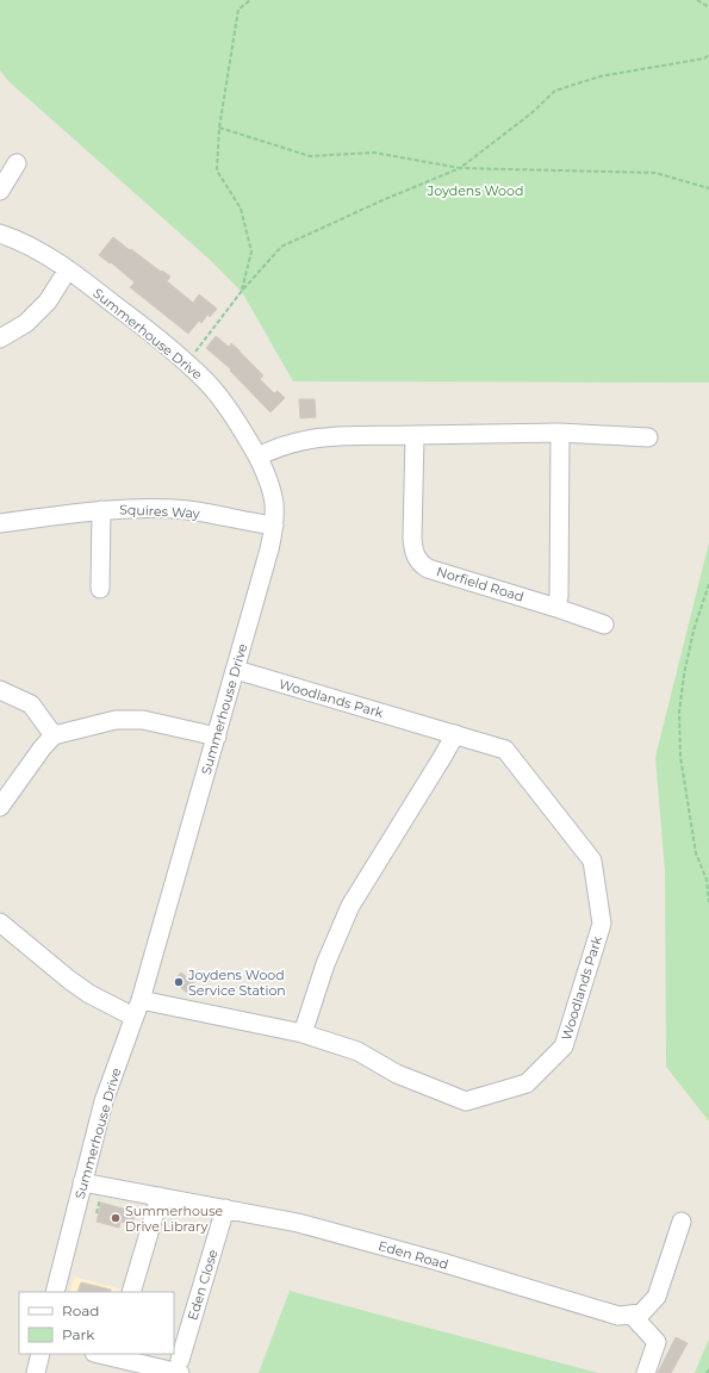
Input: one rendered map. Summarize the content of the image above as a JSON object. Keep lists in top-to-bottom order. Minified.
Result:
{"streets":{"street":["Summerhouse Drive","Squires Way","Norfield Road","Woodlands Park","Eden Road","Eden Close"]},"crossings":[["Summerhouse Drive","Squires Way"],["Summerhouse Drive","Woodlands Park"],["Summerhouse Drive","Eden Road"],["Eden Road","Eden Close"]],"parks":["Joydens Wood"],"places":["Joydens Wood Service Station","Summerhouse Drive Library"],"legend":["Road","Park"]}
